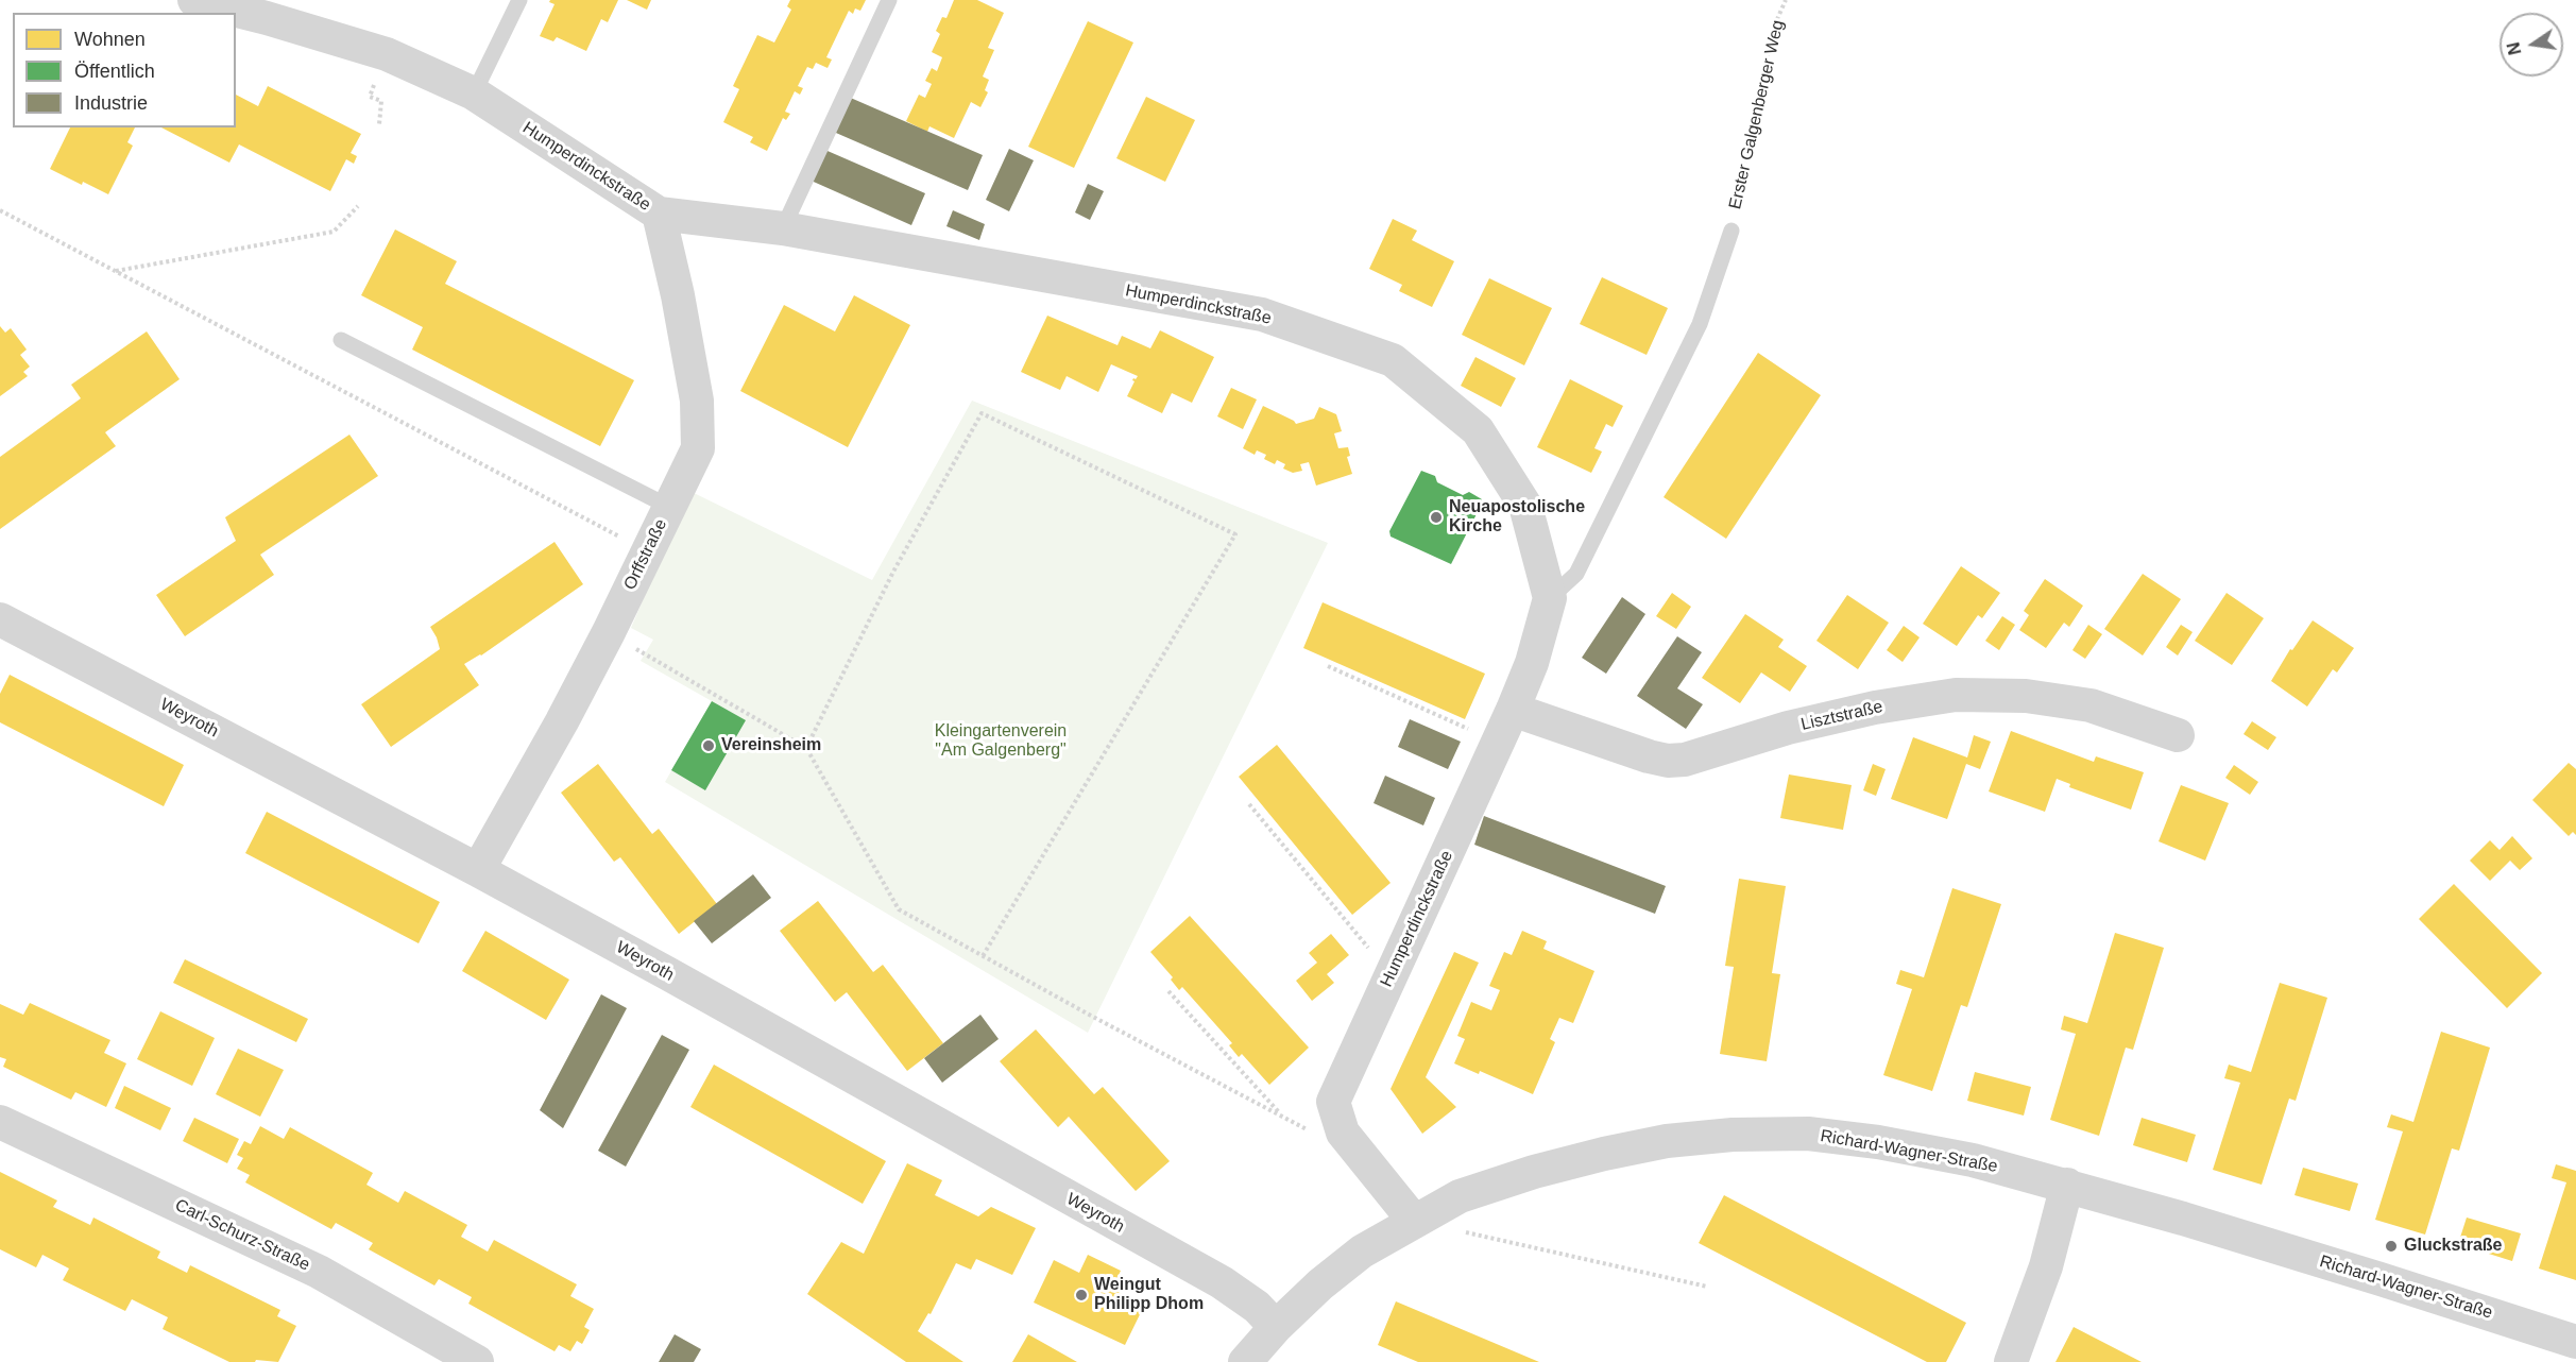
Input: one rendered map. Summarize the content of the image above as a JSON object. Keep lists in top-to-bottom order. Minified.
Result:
{"streets":{"street":["Humperdinckstraße","Orffstraße","Lisztstraße","Weyroth","Richard-Wagner-Straße","Carl-Schurz-Straße"],"path":["Erster Galgenberger Weg"]},"crossings":[["Humperdinckstraße","Orffstraße"],["Humperdinckstraße","Lisztstraße"],["Humperdinckstraße","Richard-Wagner-Straße"],["Orffstraße","Weyroth"],["Weyroth","Richard-Wagner-Straße"]],"parks":["Kleingartenverein \"Am Galgenberg\""],"places":["Neuapostolische Kirche","Vereinsheim","Gluckstraße","Weingut Philipp Dhom"],"legend":["Wohnen","Öffentlich","Industrie"],"north":"left"}
